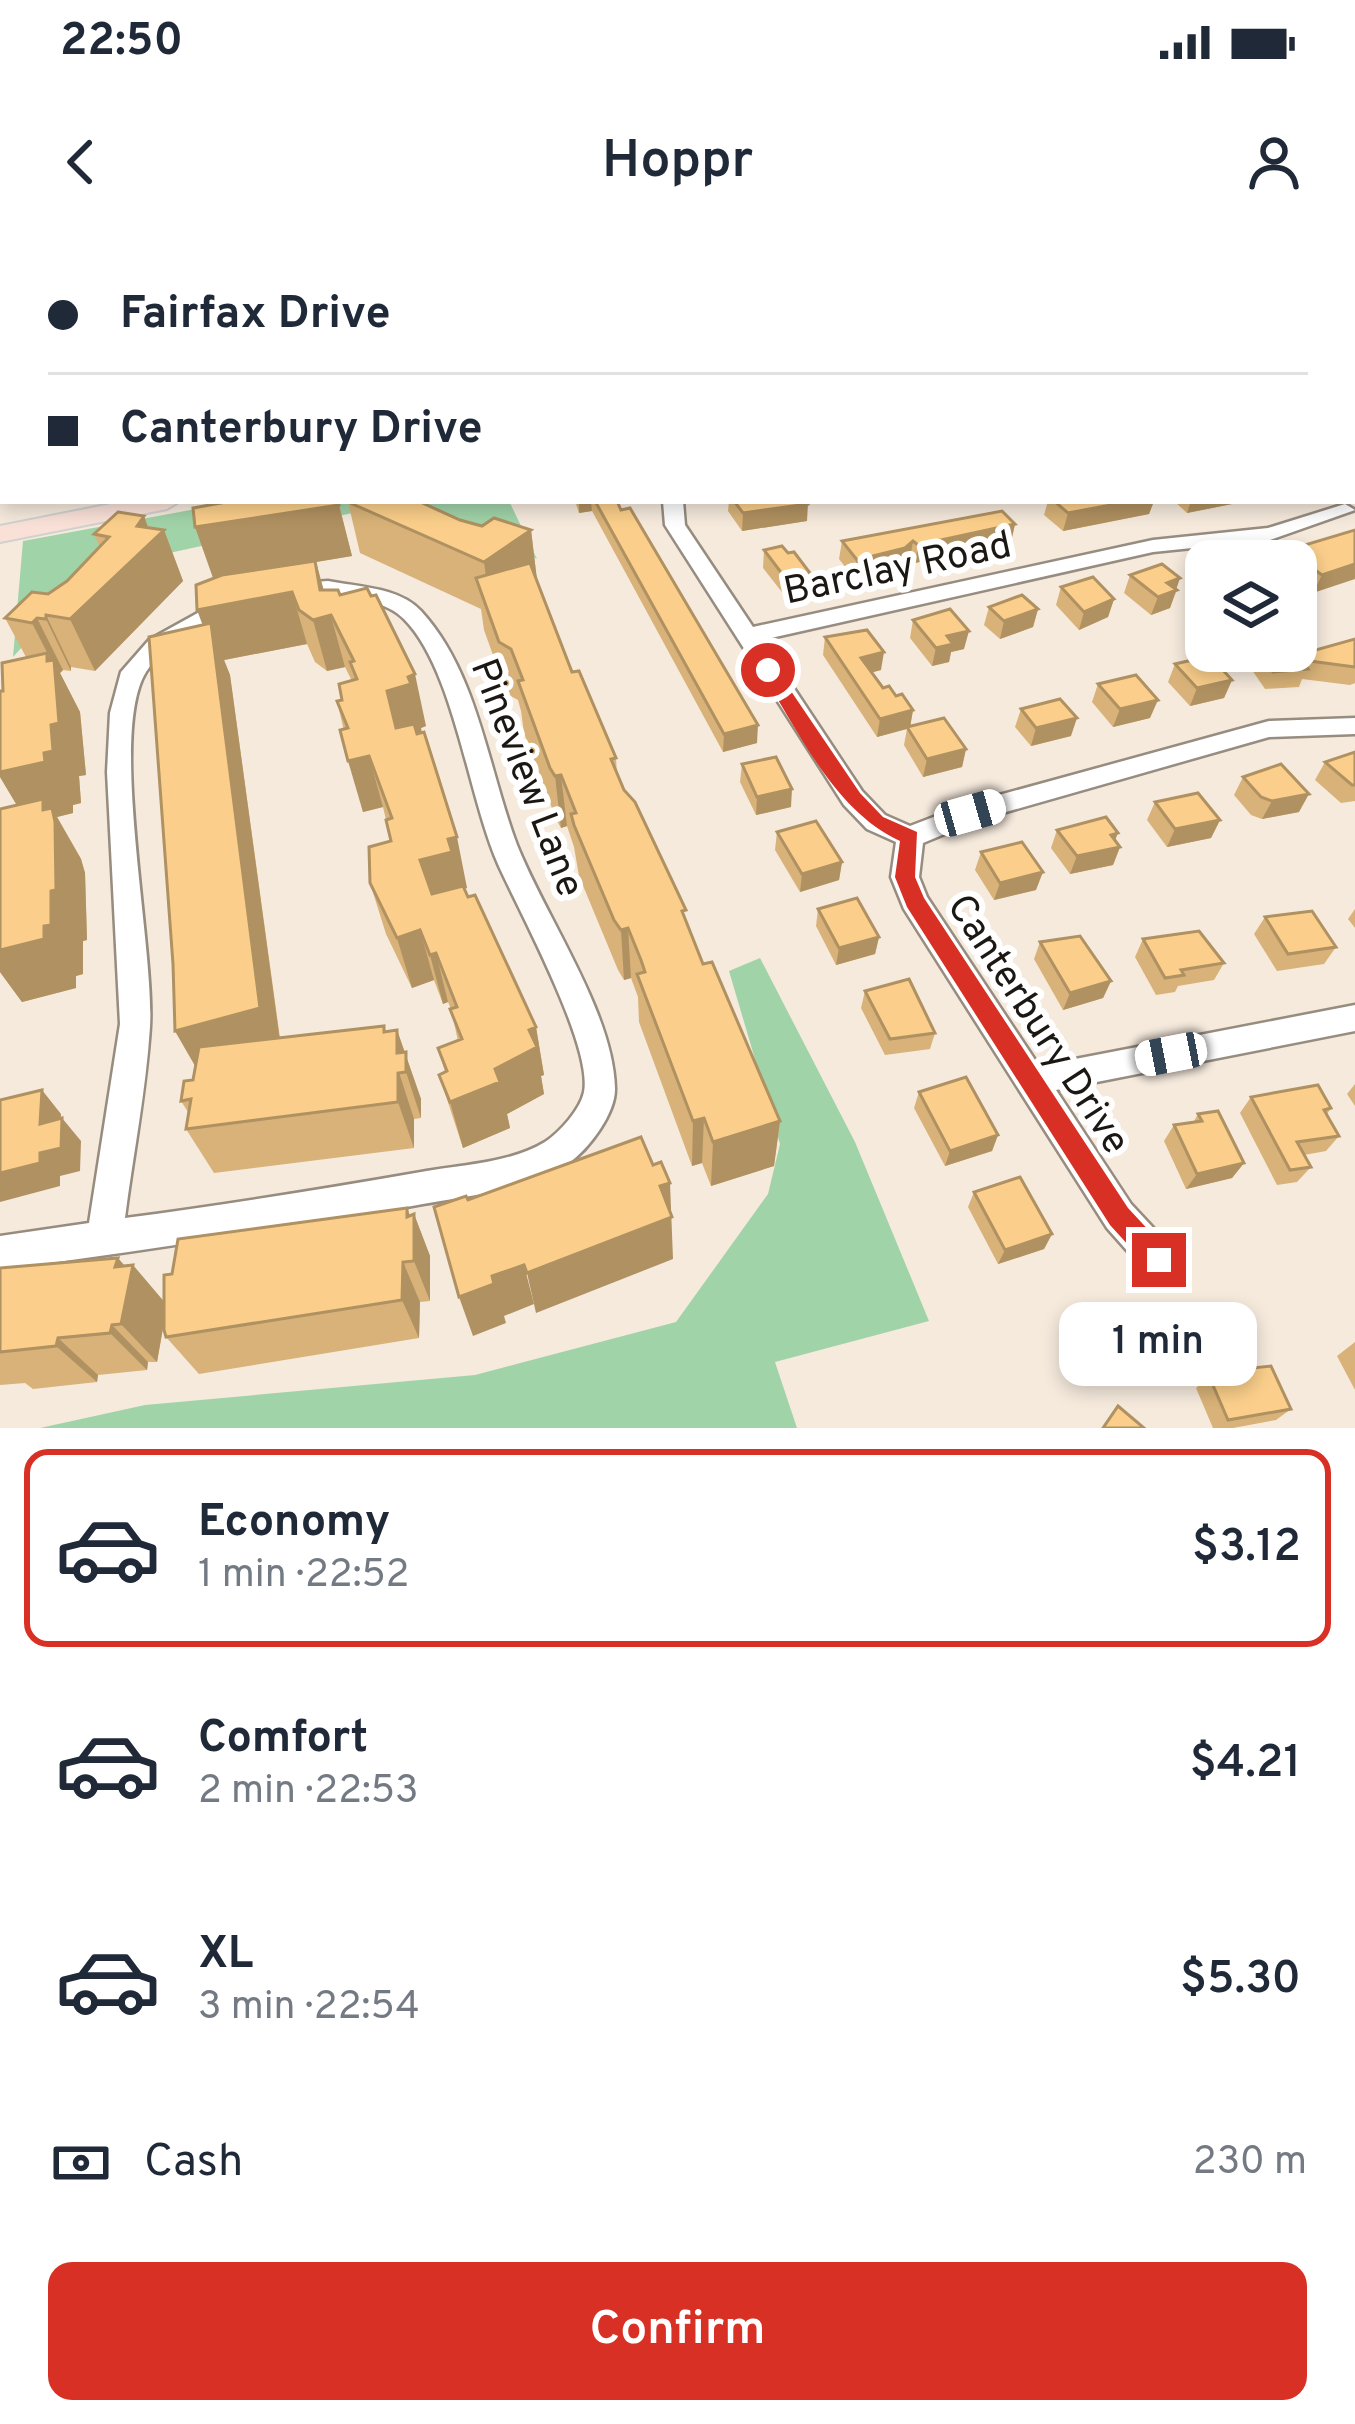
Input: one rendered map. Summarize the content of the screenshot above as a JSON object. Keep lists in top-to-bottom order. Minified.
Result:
{"streets":{"street":["Barclay Road","Pineview Lane","Canterbury Drive"]},"page":{"status":"22:50","header":"Hoppr","banner":["Fairfax Drive","Canterbury Drive"],"bubble":"1 min","list":[{"name":"Economy","note":"1 min · 22:52","value":"$3.12"},{"name":"Comfort","note":"2 min · 22:53","value":"$4.21"},{"name":"XL","note":"3 min · 22:54","value":"$5.30"}],"pay":["Cash","230 m"],"buttons":"Confirm"}}
